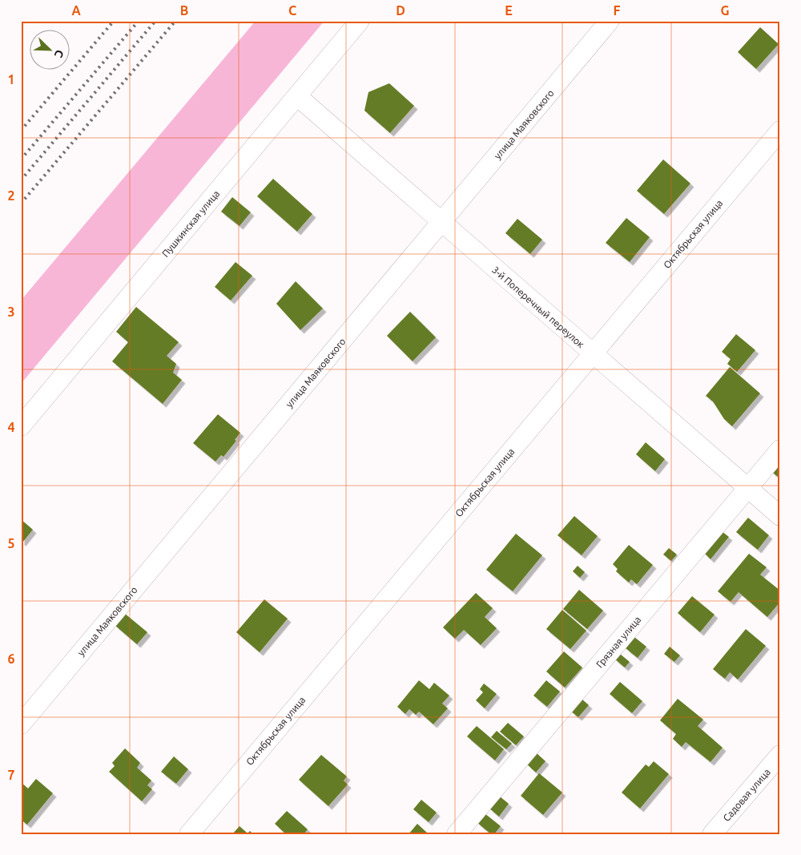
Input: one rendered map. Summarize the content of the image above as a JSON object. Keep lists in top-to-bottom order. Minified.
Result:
{"streets":{"street":["улица Маяковского","Пушкинская улица","Октябрьская улица","3-й Поперечный переулок","Грязная улица","Садовая улица"]},"crossings":[["улица Маяковского","3-й Поперечный переулок"],["Пушкинская улица","3-й Поперечный переулок"],["Октябрьская улица","3-й Поперечный переулок"],["3-й Поперечный переулок","Грязная улица"]],"north":"bottom right","grid":{"columns":["A","B","C","D","E","F","G"],"rows":["1","2","3","4","5","6","7"]}}
